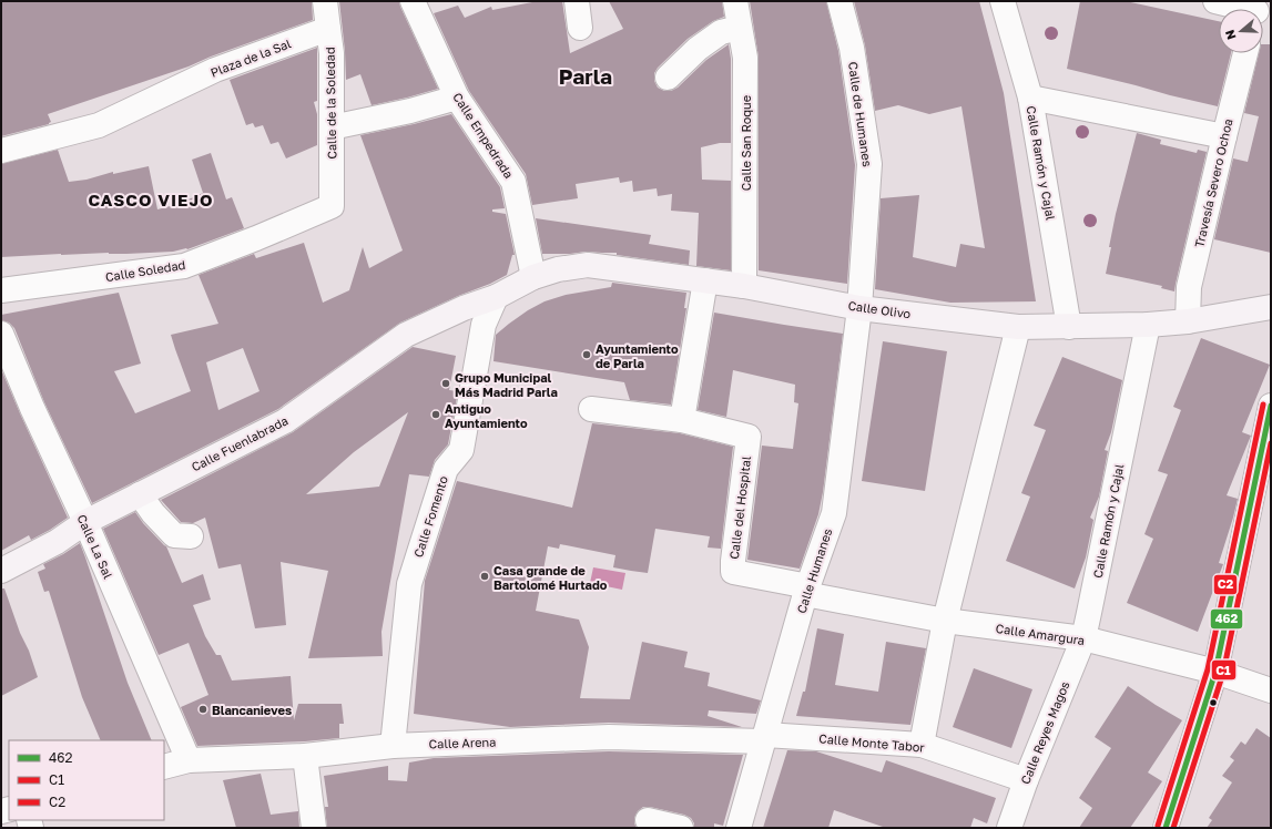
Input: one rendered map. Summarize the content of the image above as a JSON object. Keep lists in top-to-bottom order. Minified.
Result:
{"streets":{"street":["Plaza de la Sal","Calle de la Soledad","Calle de Humanes","Calle Empedrada","Calle San Roque","Calle Ramón y Cajal","Travesía Severo Ochoa","Calle Soledad","Calle Olivo","Calle Fuenlabrada","Calle del Hospital","Calle Fomento","Calle La Sal","Calle Humanes","Calle Amargura","Calle Reyes Magos","Calle Arena","Calle Monte Tabor"]},"crossings":[["Plaza de la Sal","Calle de la Soledad"],["Calle de la Soledad","Calle Soledad"],["Calle de Humanes","Calle Olivo"],["Calle de Humanes","Calle Humanes"],["Calle Empedrada","Calle Olivo"],["Calle San Roque","Calle Olivo"],["Calle Ramón y Cajal","Calle Olivo"],["Calle Ramón y Cajal","Calle Amargura"],["Calle Ramón y Cajal","Calle Reyes Magos"],["Travesía Severo Ochoa","Calle Olivo"],["Calle Olivo","Calle Fuenlabrada"],["Calle Olivo","Calle Fomento"],["Calle Olivo","Calle Humanes"],["Calle Fuenlabrada","Calle Fomento"],["Calle Fuenlabrada","Calle La Sal"],["Calle del Hospital","Calle Humanes"],["Calle del Hospital","Calle Amargura"],["Calle Fomento","Calle Arena"],["Calle La Sal","Calle Arena"],["Calle Humanes","Calle Amargura"],["Calle Humanes","Calle Arena"],["Calle Humanes","Calle Monte Tabor"],["Calle Amargura","Calle Reyes Magos"],["Calle Reyes Magos","Calle Monte Tabor"],["Calle Arena","Calle Monte Tabor"]],"districts":["Parla","CASCO VIEJO"],"places":["Ayuntamiento de Parla","Grupo Municipal Más Madrid Parla","Antiguo Ayuntamiento","Casa grande de Bartolomé Hurtado","Blancanieves"],"lines":["transit line C2","transit line 462","transit line C1"],"legend":["462","C1","C2"],"north":"left"}
